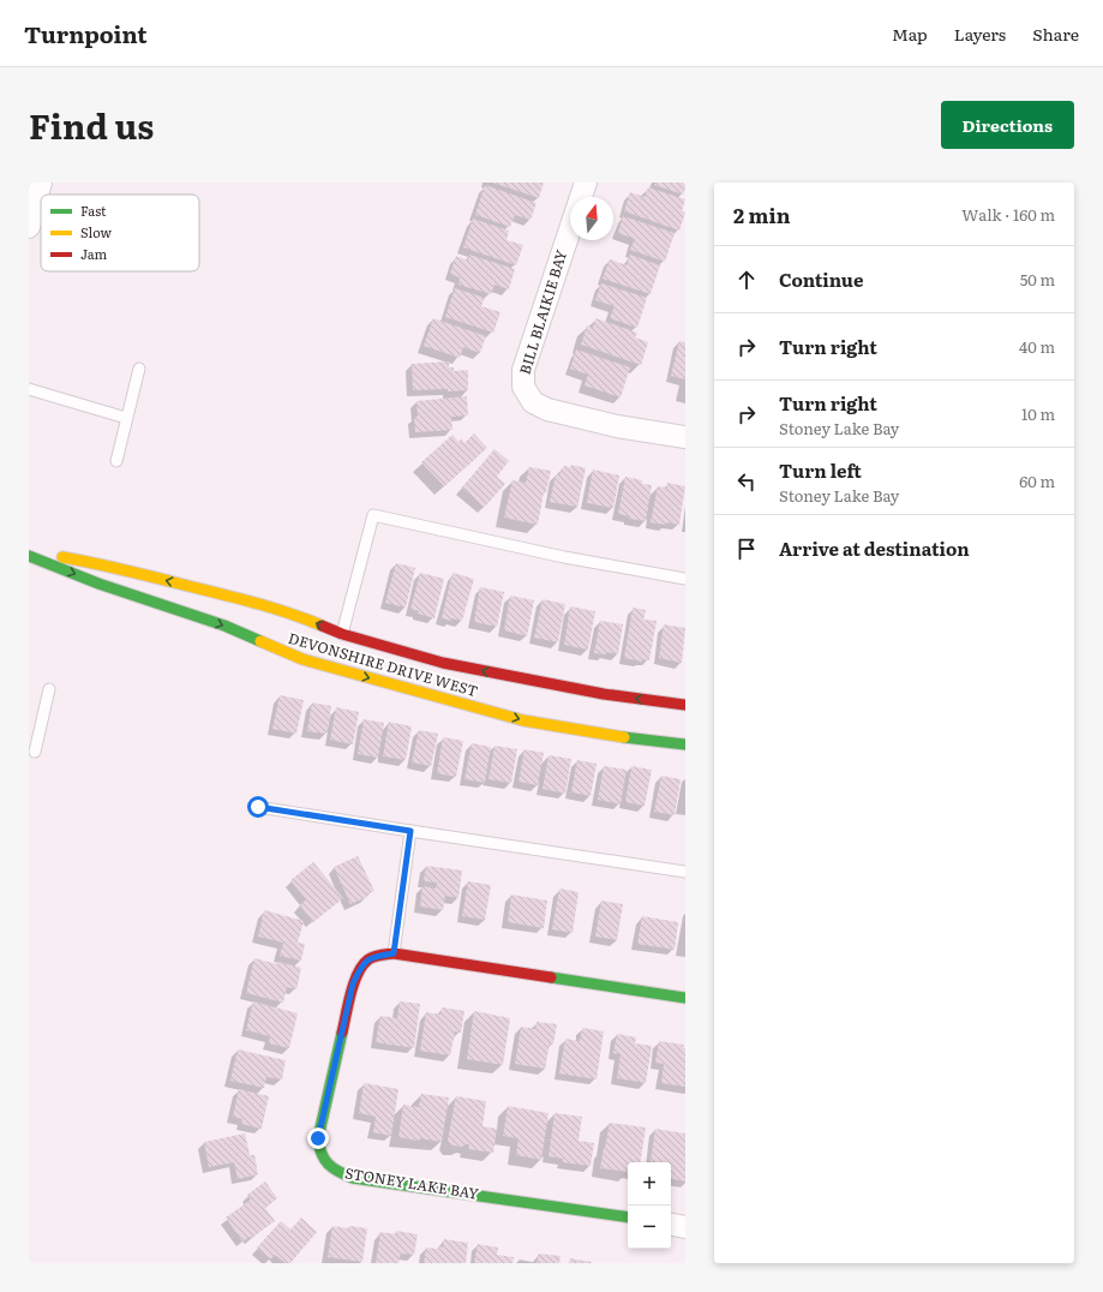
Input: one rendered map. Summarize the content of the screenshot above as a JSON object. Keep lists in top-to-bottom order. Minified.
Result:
{"streets":{"street":["BILL BLAIKIE BAY","DEVONSHIRE DRIVE WEST","STONEY LAKE BAY"]},"legend":["Fast","Slow","Jam"],"north":"top","page":{"header":"Turnpoint","nav":["Map","Layers","Share"],"title":"Find us","buttons":"Directions","heading":["2 min","Walk · 160 m"],"list":[["Continue","50 m"],["Turn right","40 m"],["Turn right","Stoney Lake Bay","10 m"],["Turn left","Stoney Lake Bay","60 m"],"Arrive at destination"],"map_buttons":["+","−"]}}
